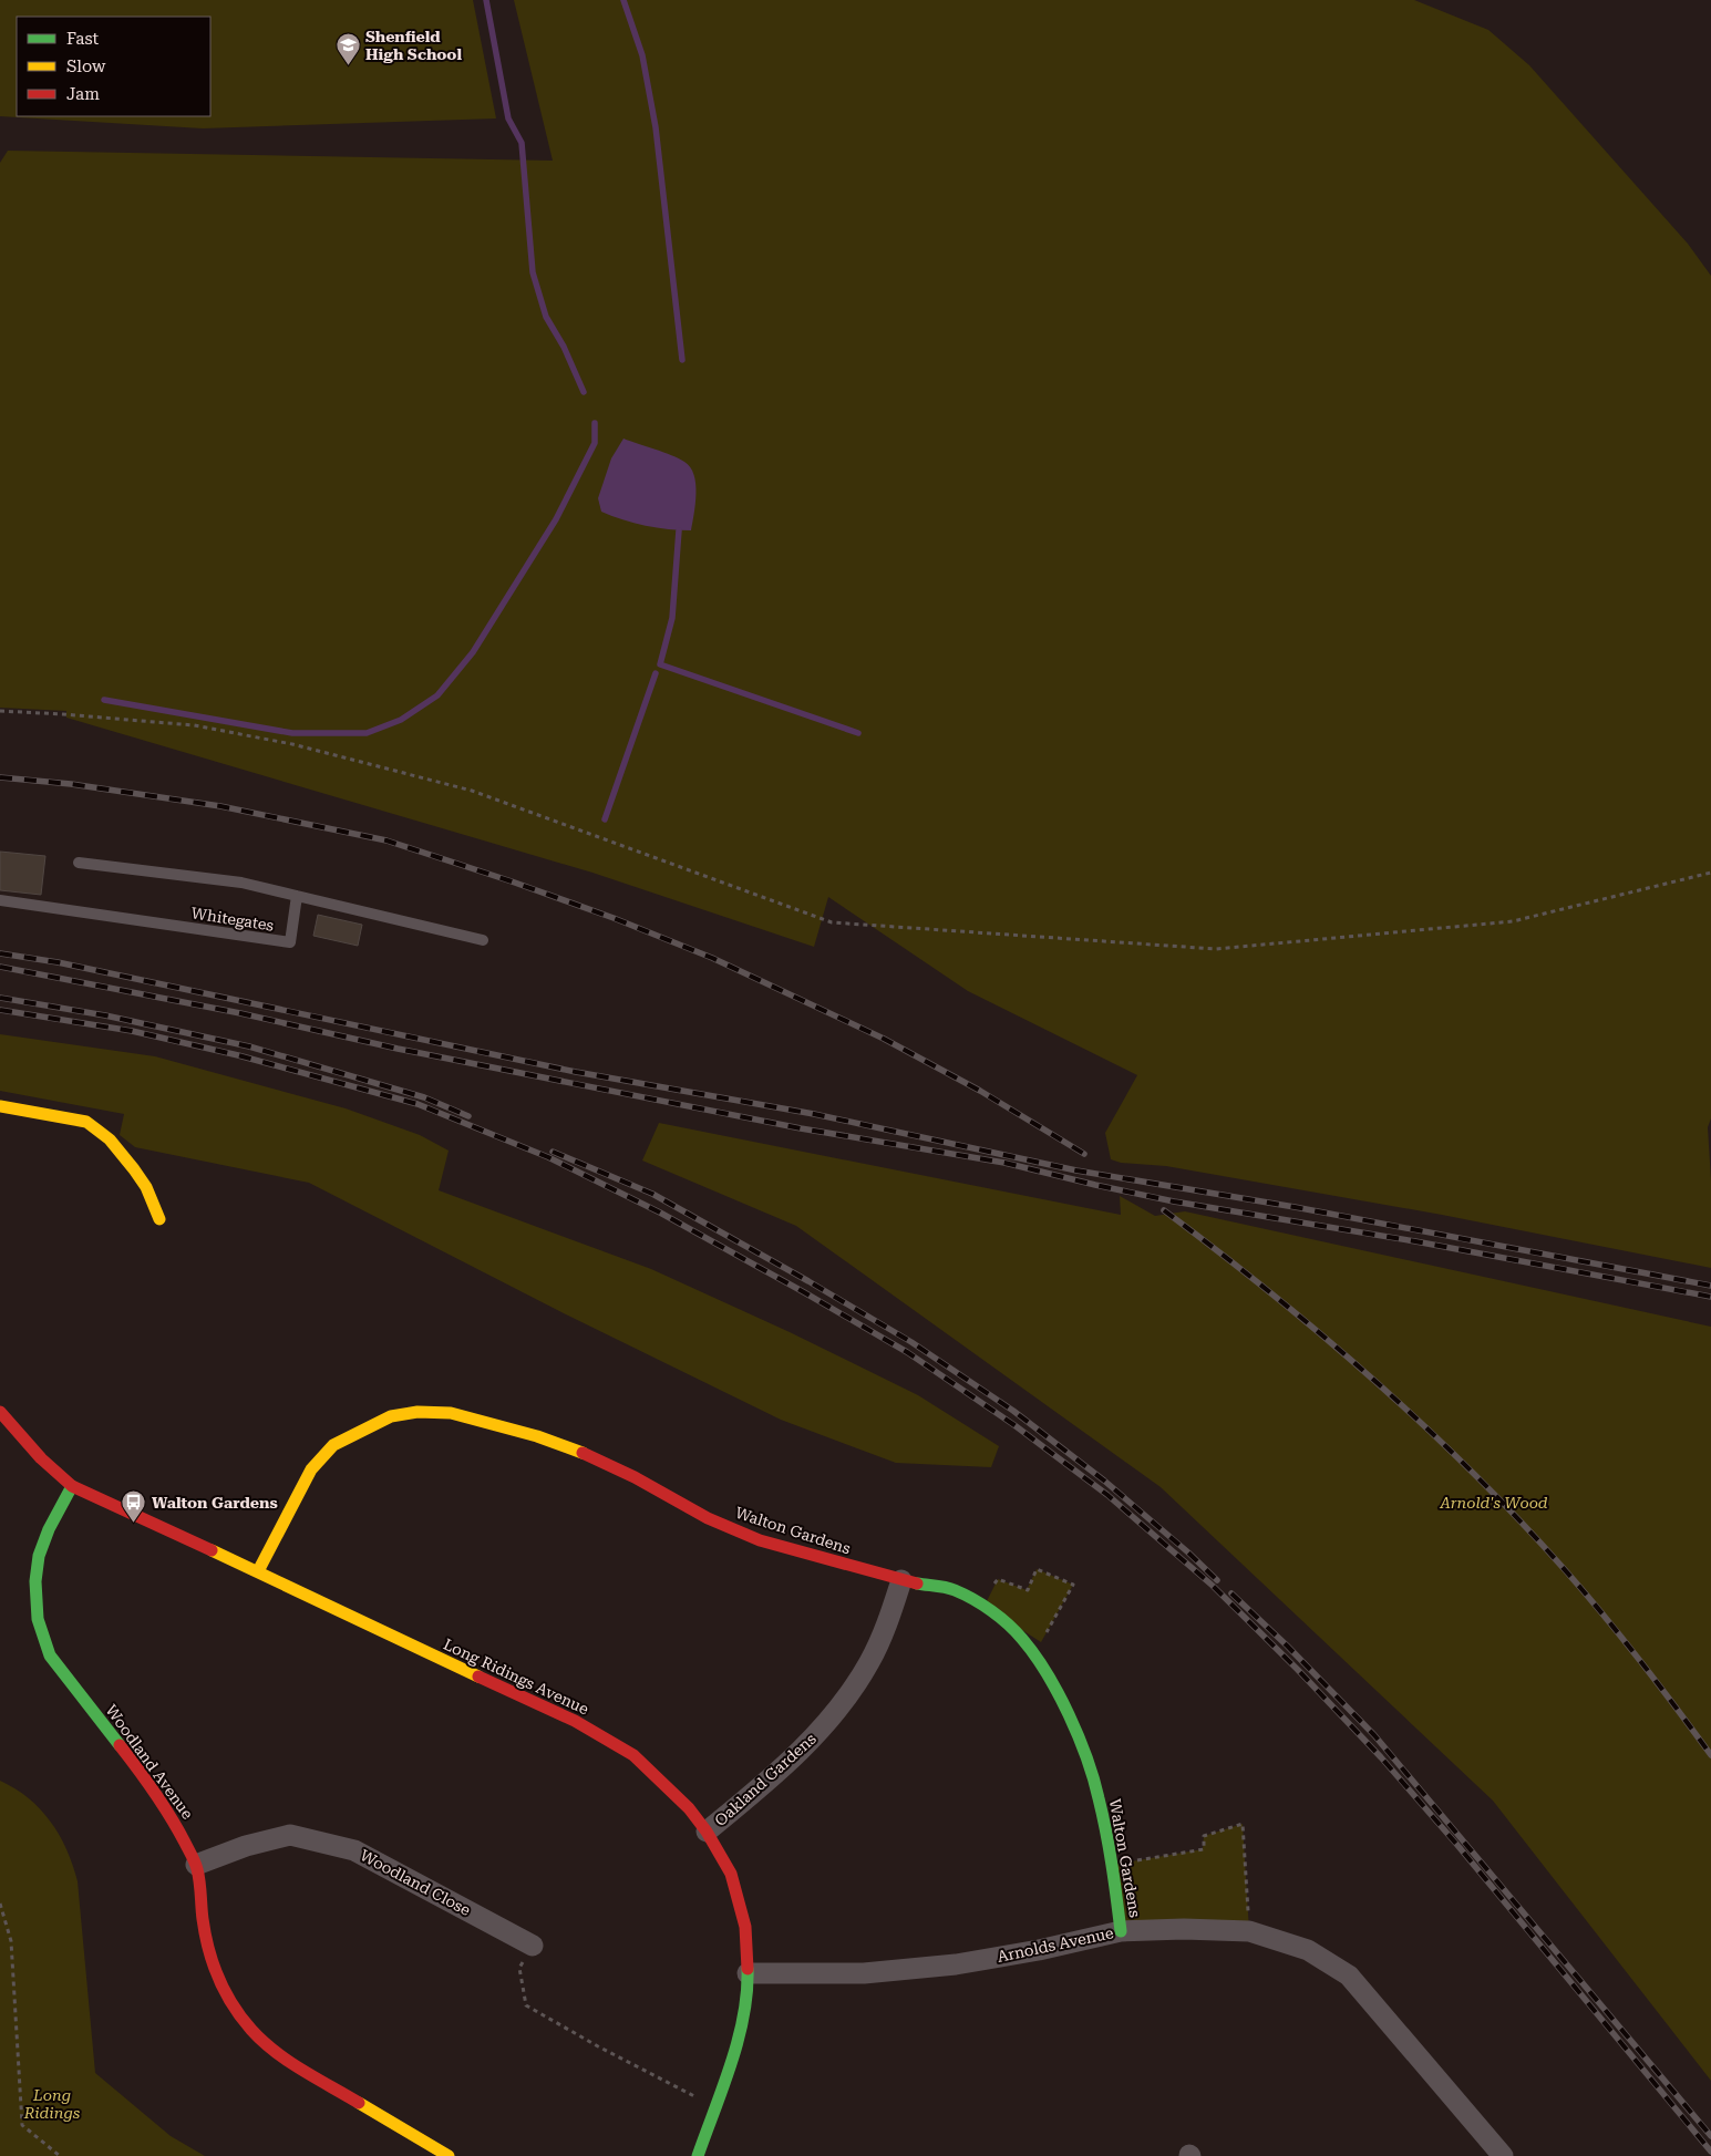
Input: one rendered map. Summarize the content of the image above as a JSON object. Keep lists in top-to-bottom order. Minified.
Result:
{"streets":{"street":["Walton Gardens","Long Ridings Avenue","Woodland Avenue","Oakland Gardens","Woodland Close","Arnolds Avenue"],"lane":["Whitegates"]},"crossings":[["Walton Gardens","Long Ridings Avenue"],["Walton Gardens","Oakland Gardens"],["Walton Gardens","Arnolds Avenue"],["Long Ridings Avenue","Woodland Avenue"],["Long Ridings Avenue","Oakland Gardens"],["Long Ridings Avenue","Arnolds Avenue"],["Woodland Avenue","Woodland Close"]],"parks":["Arnold's Wood","Long Ridings"],"places":{"school or university":["Shenfield High School"],"bus stop":["Walton Gardens"]},"legend":["Fast","Slow","Jam"]}
